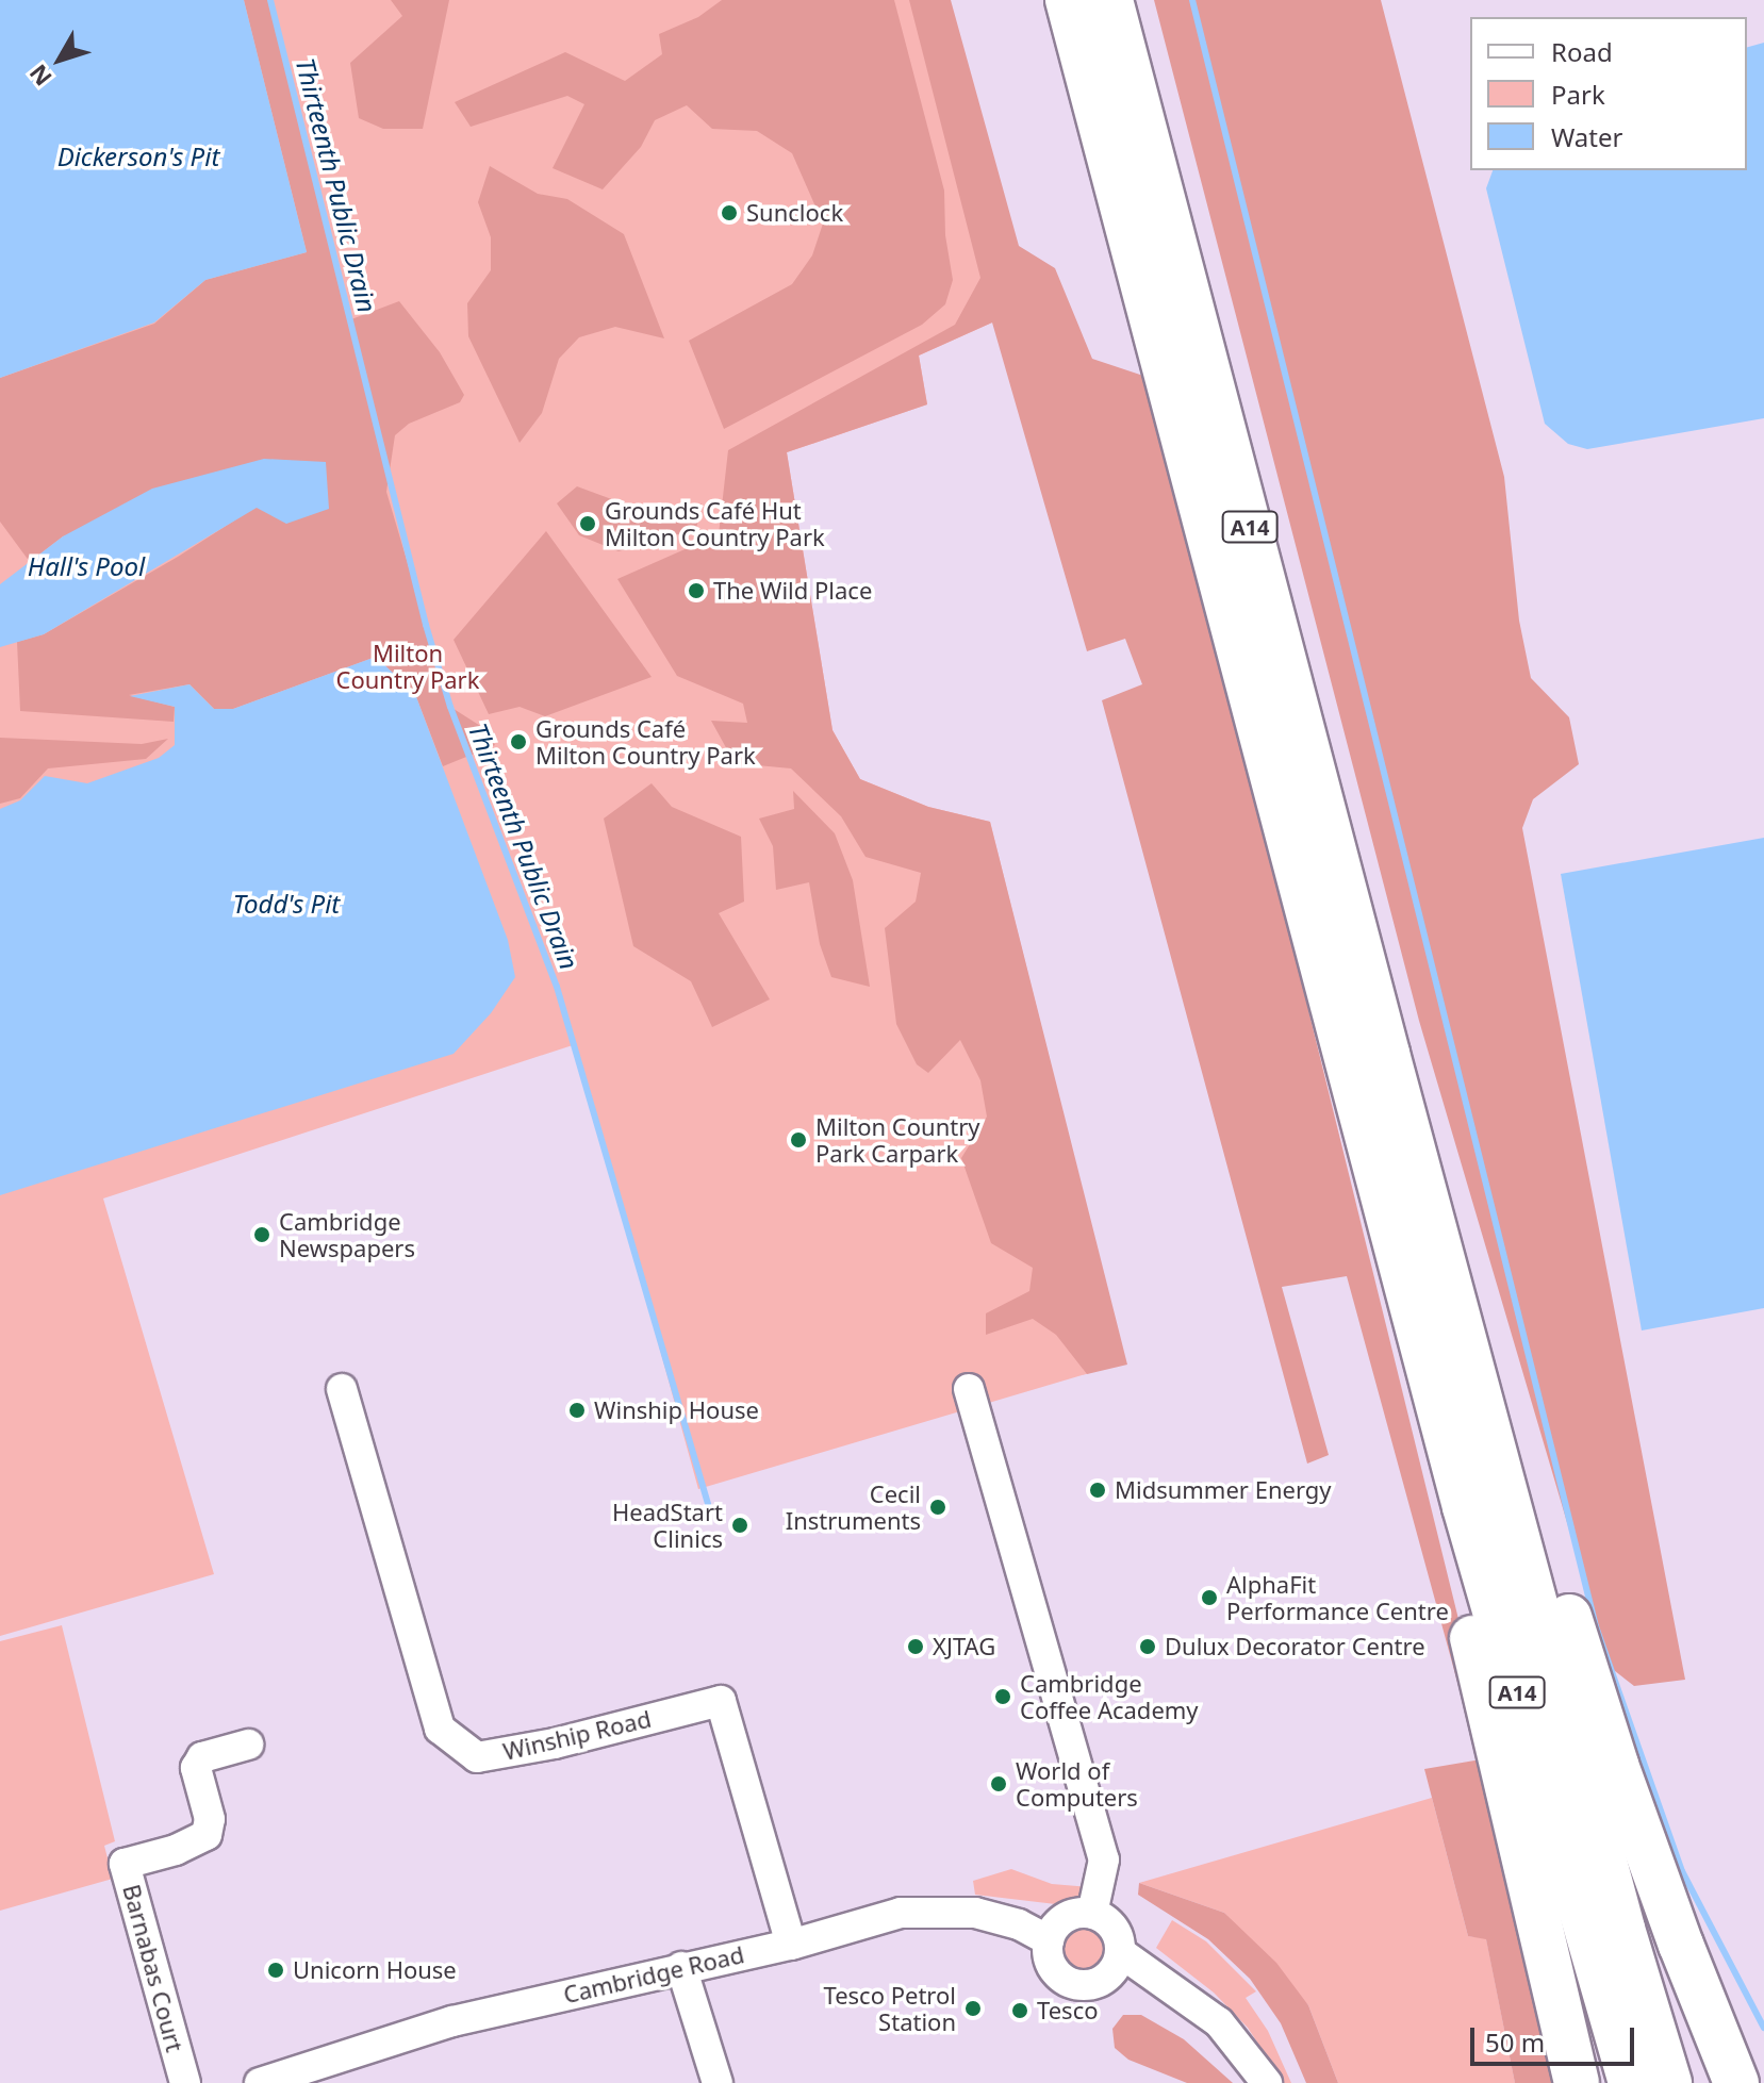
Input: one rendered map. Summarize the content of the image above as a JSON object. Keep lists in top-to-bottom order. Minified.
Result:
{"streets":{"highway":["A14"],"street":["Winship Road","Barnabas Court","Cambridge Road"]},"crossings":[["Winship Road","Cambridge Road"]],"water":["Dickerson's Pit","Thirteenth Public Drain","Hall's Pool","Todd's Pit"],"parks":["Milton Country Park"],"places":["Sunclock","Grounds Café Hut Milton Country Park","The Wild Place","Grounds Café Milton Country Park","Milton Country Park Carpark","Cambridge Newspapers","Winship House","Midsummer Energy","Cecil Instruments","HeadStart Clinics","AlphaFit Performance Centre","XJTAG","Dulux Decorator Centre","Cambridge Coffee Academy","World of Computers","Unicorn House","Tesco Petrol Station","Tesco"],"legend":["Road","Park","Water"],"scale_bar":"50 m","north":"bottom left"}
